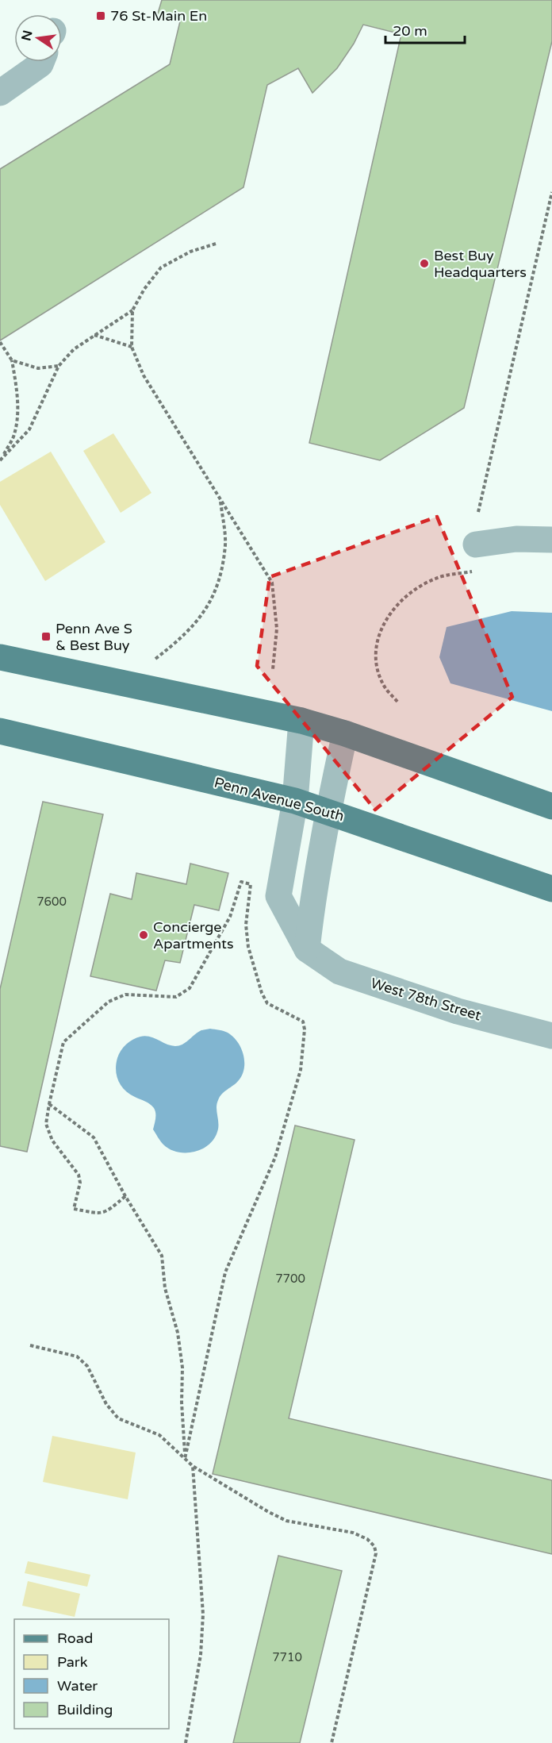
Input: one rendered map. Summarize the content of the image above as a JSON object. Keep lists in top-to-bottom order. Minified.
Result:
{"streets":{"main road":["Penn Avenue South"],"street":["West 78th Street"]},"crossings":[["Penn Avenue South","West 78th Street"]],"places":{"transit":["76 St-Main En","Penn Ave S & Best Buy"],"other":["Best Buy Headquarters","Concierge Apartments"]},"house_numbers":["7600","7700","7710"],"legend":["Road","Park","Water","Building"],"scale_bar":"20 m","north":"left"}
